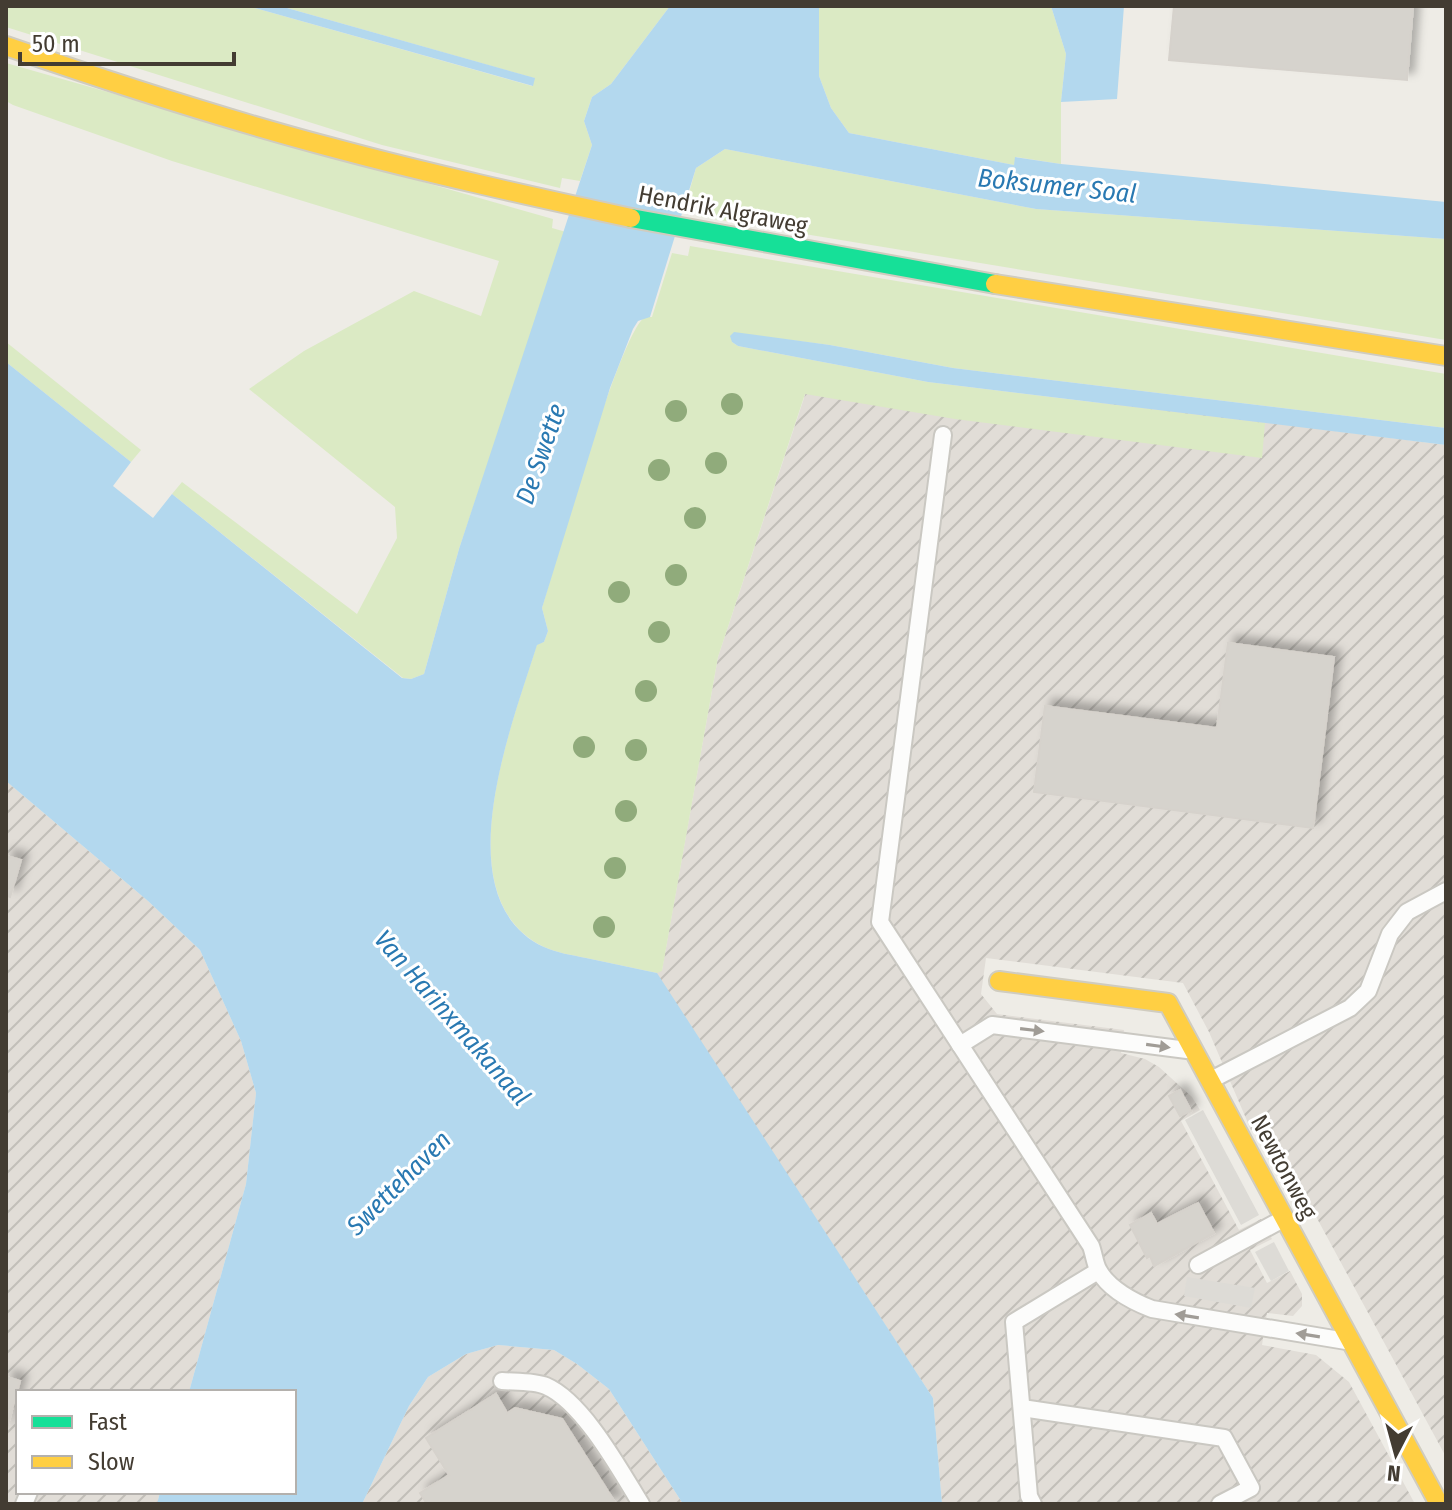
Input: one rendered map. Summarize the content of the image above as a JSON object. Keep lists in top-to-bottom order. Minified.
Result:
{"streets":{"street":["Hendrik Algraweg","Newtonweg"]},"water":["Boksumer Soal","De Swette","Van Harinxmakanaal","Swettehaven"],"legend":["Fast","Slow"],"scale_bar":"50 m","north":"bottom"}
